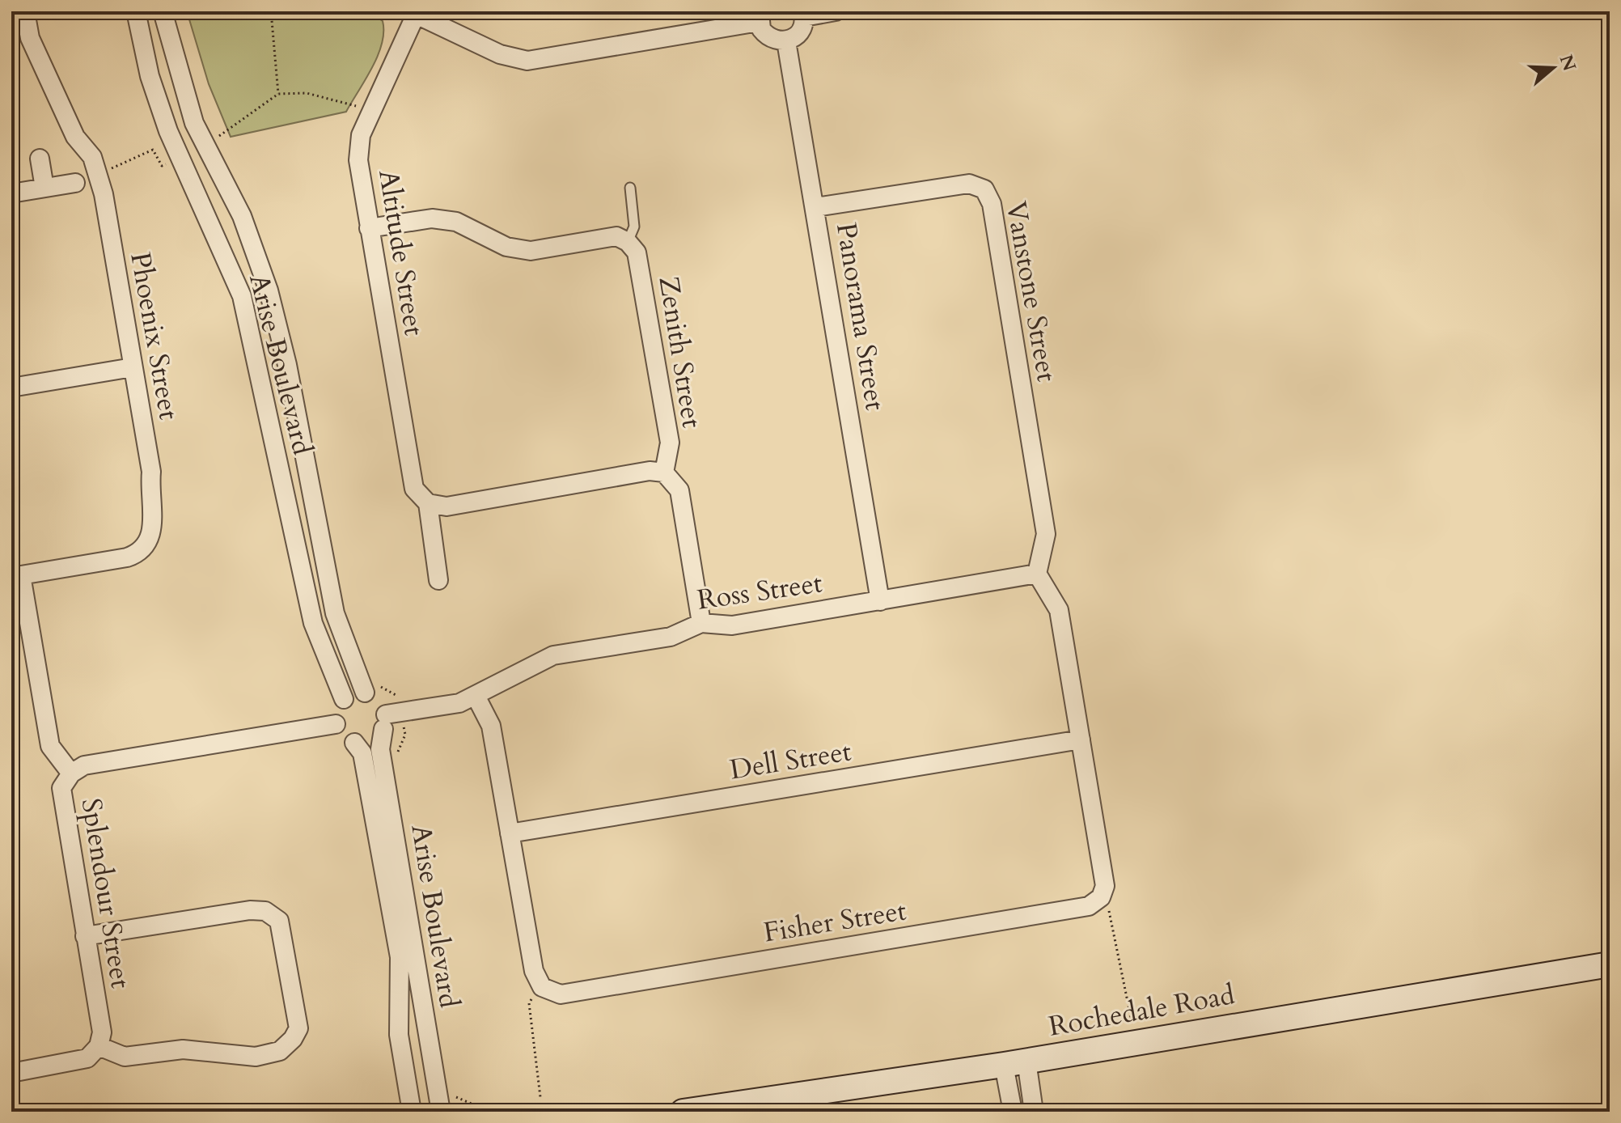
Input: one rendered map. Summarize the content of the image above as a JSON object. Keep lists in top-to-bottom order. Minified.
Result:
{"streets":{"main road":["Rochedale Road"],"street":["Altitude Street","Vanstone Street","Panorama Street","Phoenix Street","Zenith Street","Arise Boulevard","Ross Street","Dell Street","Splendour Street","Fisher Street"]},"crossings":[["Vanstone Street","Panorama Street"],["Vanstone Street","Ross Street"],["Panorama Street","Ross Street"],["Arise Boulevard","Ross Street"],["Arise Boulevard","Splendour Street"],["Ross Street","Splendour Street"]],"north":"right"}
